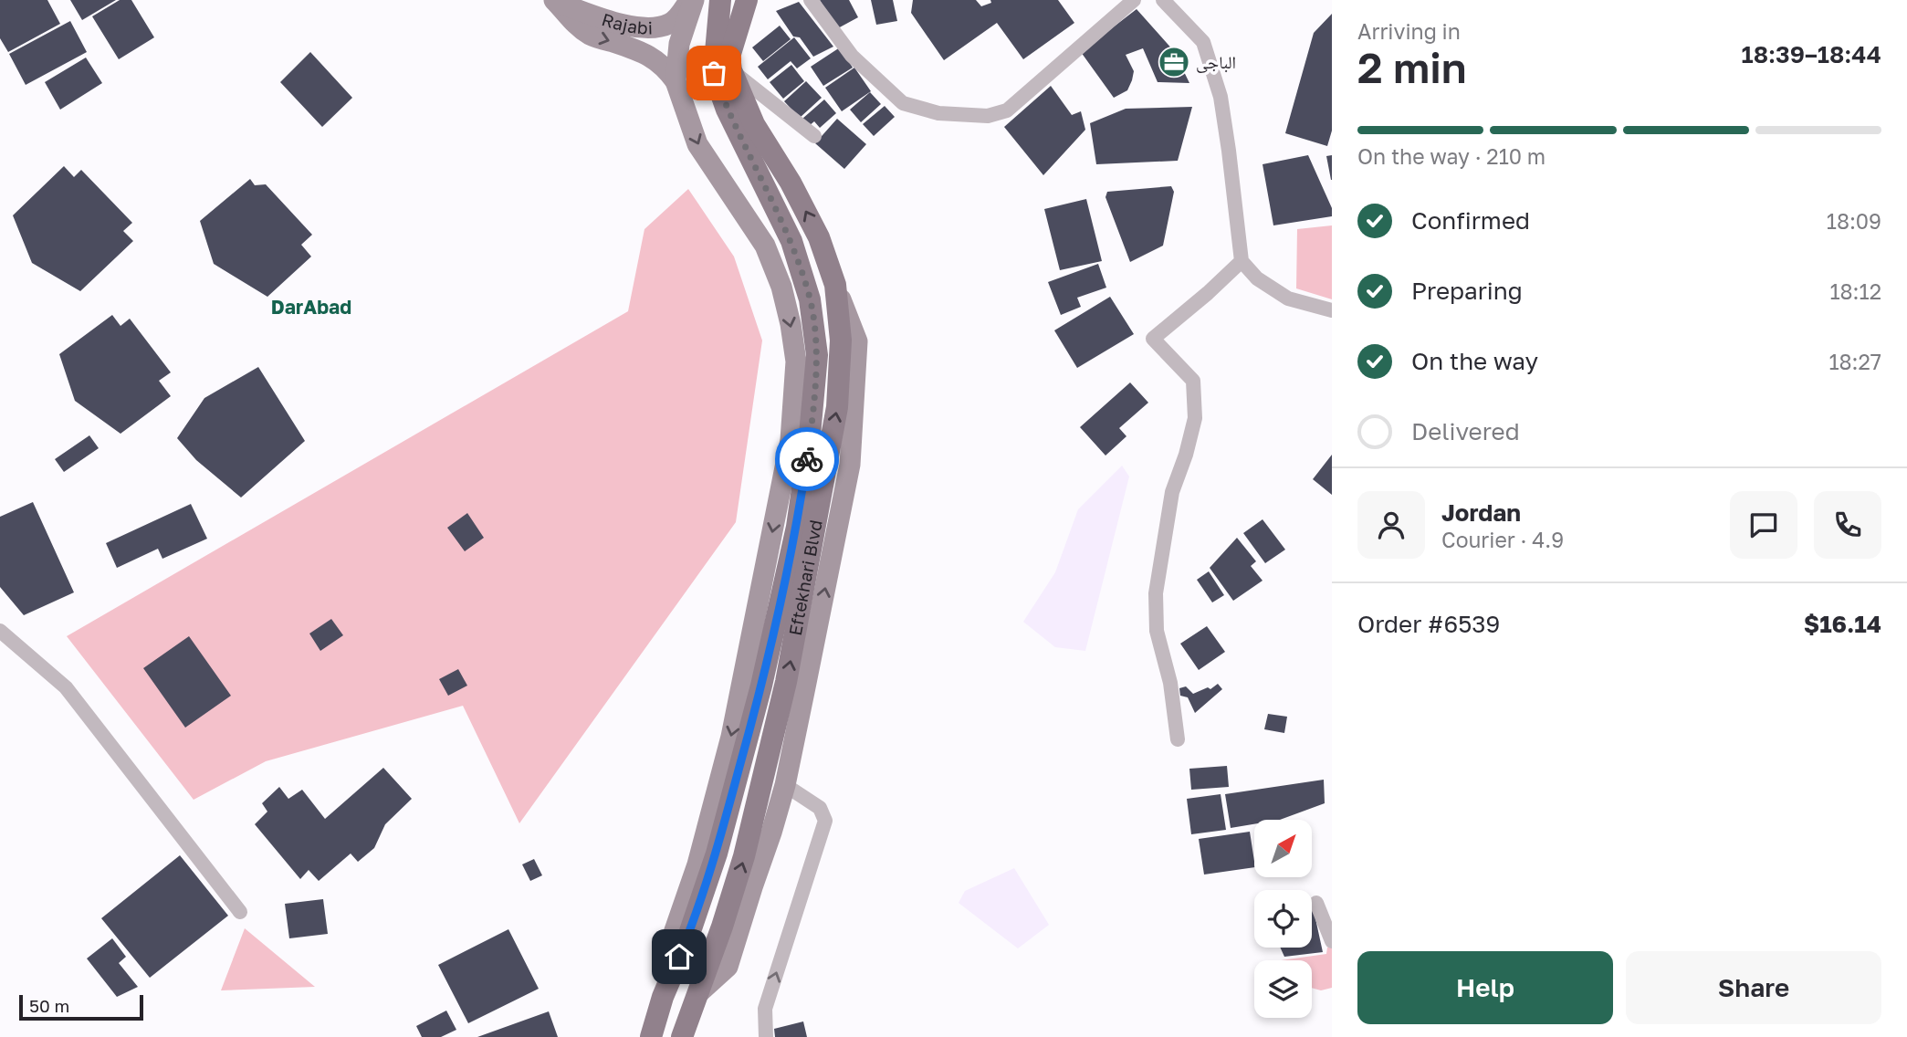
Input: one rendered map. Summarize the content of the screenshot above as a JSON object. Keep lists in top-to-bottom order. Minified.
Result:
{"streets":{"main road":["Rajabi","Eftekhari Blvd"]},"one_way":["Rajabi"],"districts":["DarAbad"],"places":{"office":["الباجی"]},"scale_bar":"50 m","north":"top right","page":{"heading":["2 min","Arriving in","18:39–18:44"],"panel":["Jordan","Courier · 4.9","Order #6539","$16.14"],"bar":"On the way · 210 m","list":[["Confirmed","18:09"],["Preparing","18:12"],["On the way","18:27"],"Delivered"],"buttons":["Help","Share"],"scale":"50 m"}}
